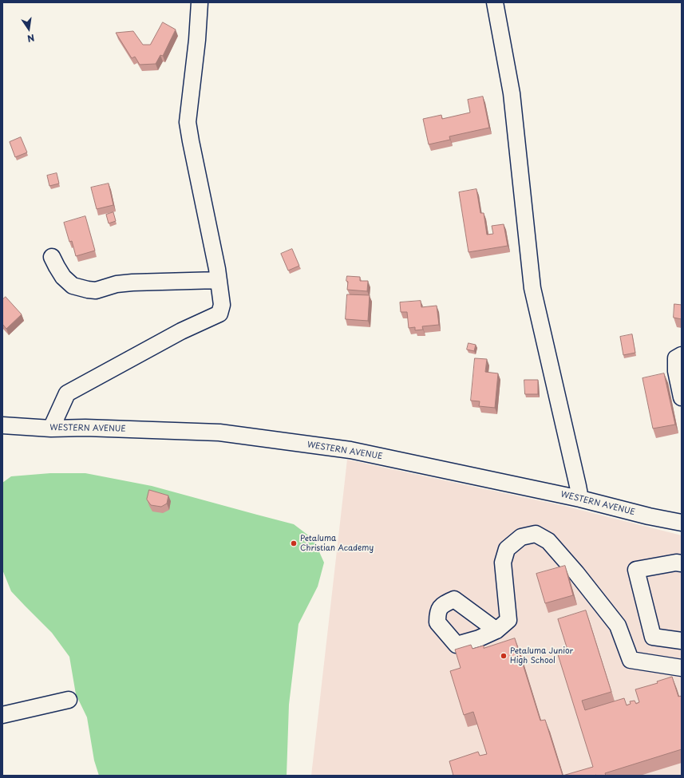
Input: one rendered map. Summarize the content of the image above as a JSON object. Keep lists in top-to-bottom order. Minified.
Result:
{"streets":{"street":["WESTERN AVENUE"]},"places":["Petaluma Christian Academy","Petaluma Junior High School"],"north":"bottom"}
